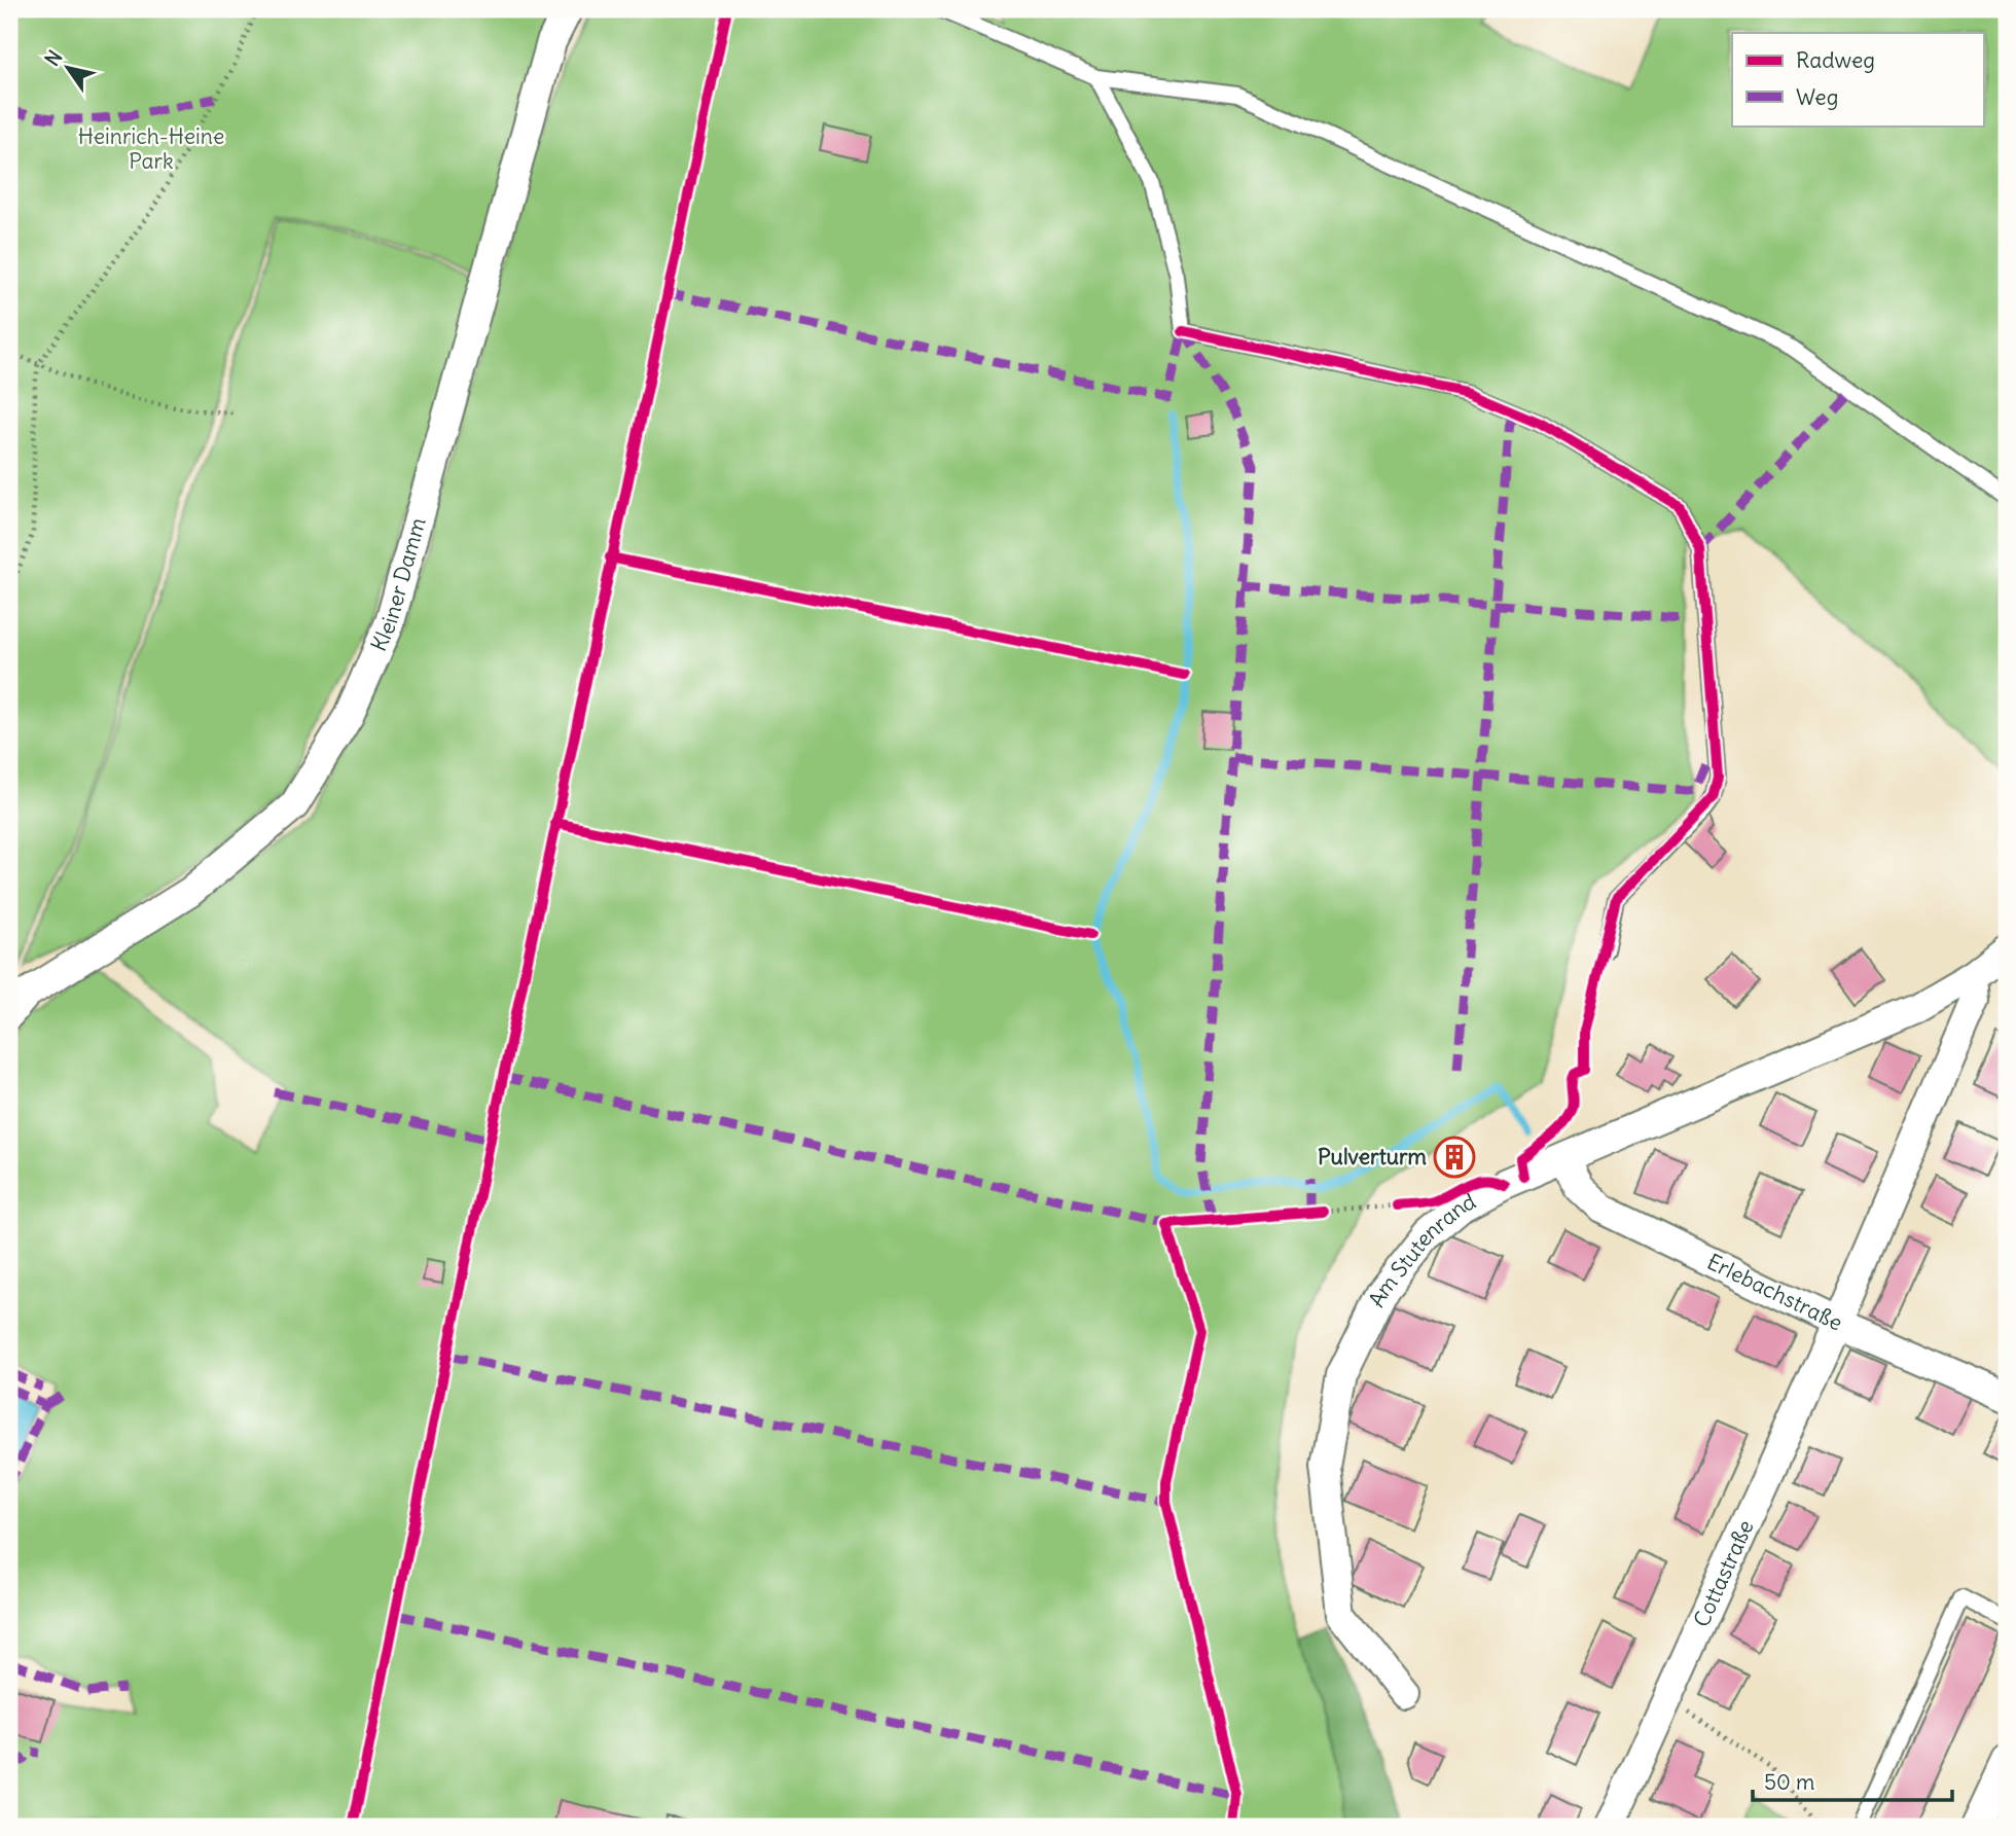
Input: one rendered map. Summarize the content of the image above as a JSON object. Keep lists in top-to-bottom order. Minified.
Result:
{"streets":{"street":["Kleiner Damm","Am Stutenrand","Erlebachstraße","Cottastraße"]},"crossings":[["Am Stutenrand","Erlebachstraße"],["Erlebachstraße","Cottastraße"]],"parks":["Heinrich-Heine Park"],"places":{"building":["Pulverturm"]},"legend":["Radweg","Weg"],"scale_bar":"50 m","north":"top left"}
